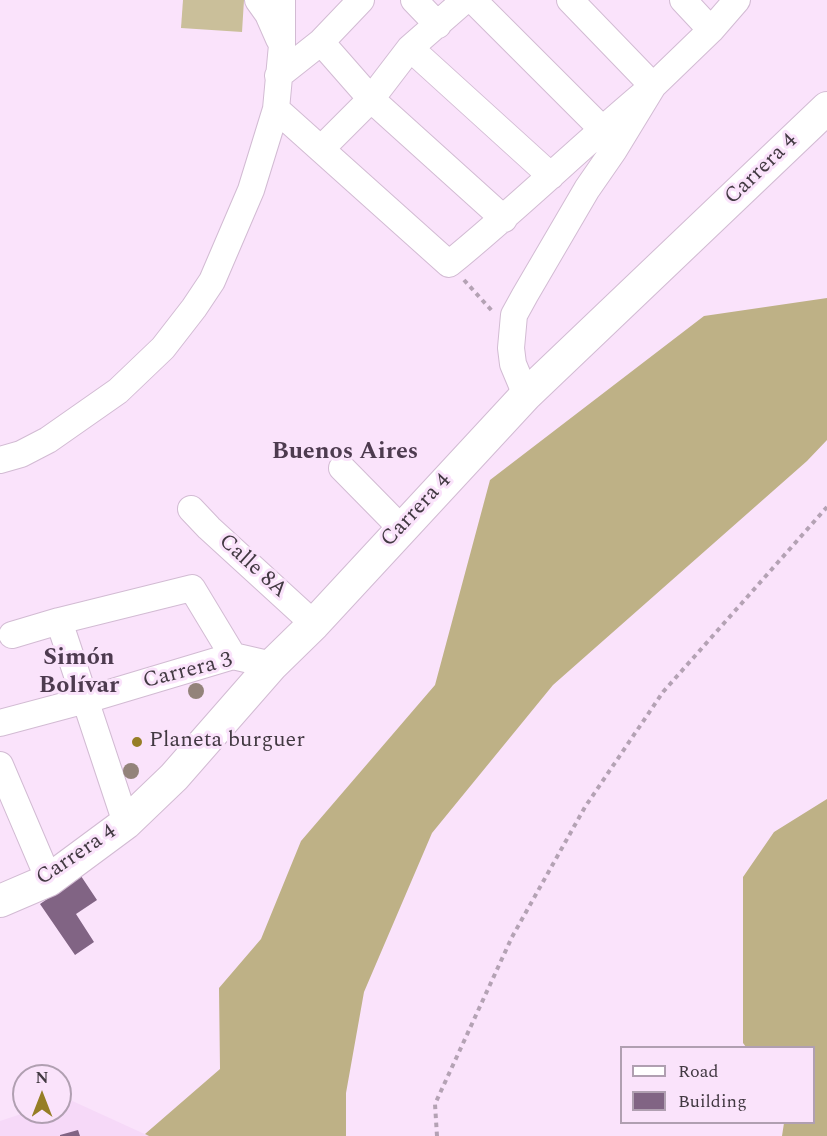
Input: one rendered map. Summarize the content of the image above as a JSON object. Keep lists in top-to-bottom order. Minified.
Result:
{"streets":{"main road":["Carrera 4"],"street":["Calle 8A","Carrera 3"]},"crossings":[["Carrera 4","Calle 8A"],["Carrera 4","Carrera 3"]],"districts":["Buenos Aires","Simón Bolívar"],"places":["Planeta burguer"],"legend":["Road","Building"],"north":"top"}
